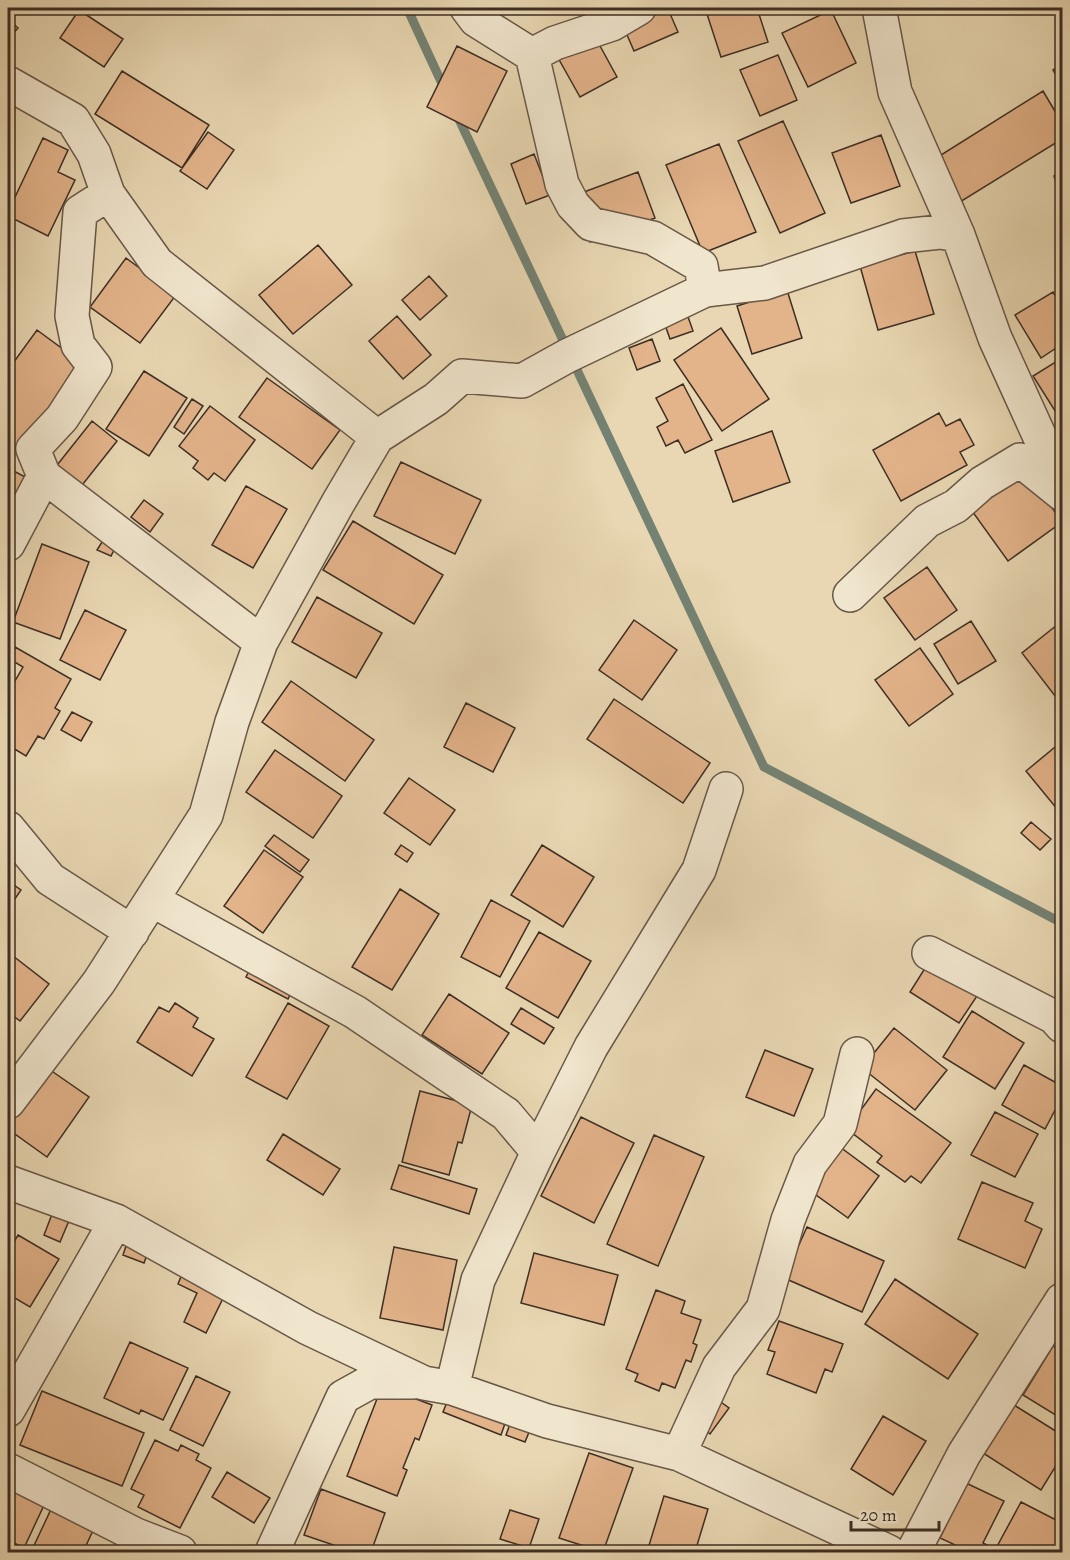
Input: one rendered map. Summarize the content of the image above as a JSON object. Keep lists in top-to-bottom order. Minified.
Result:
{"scale_bar":"20 m"}
